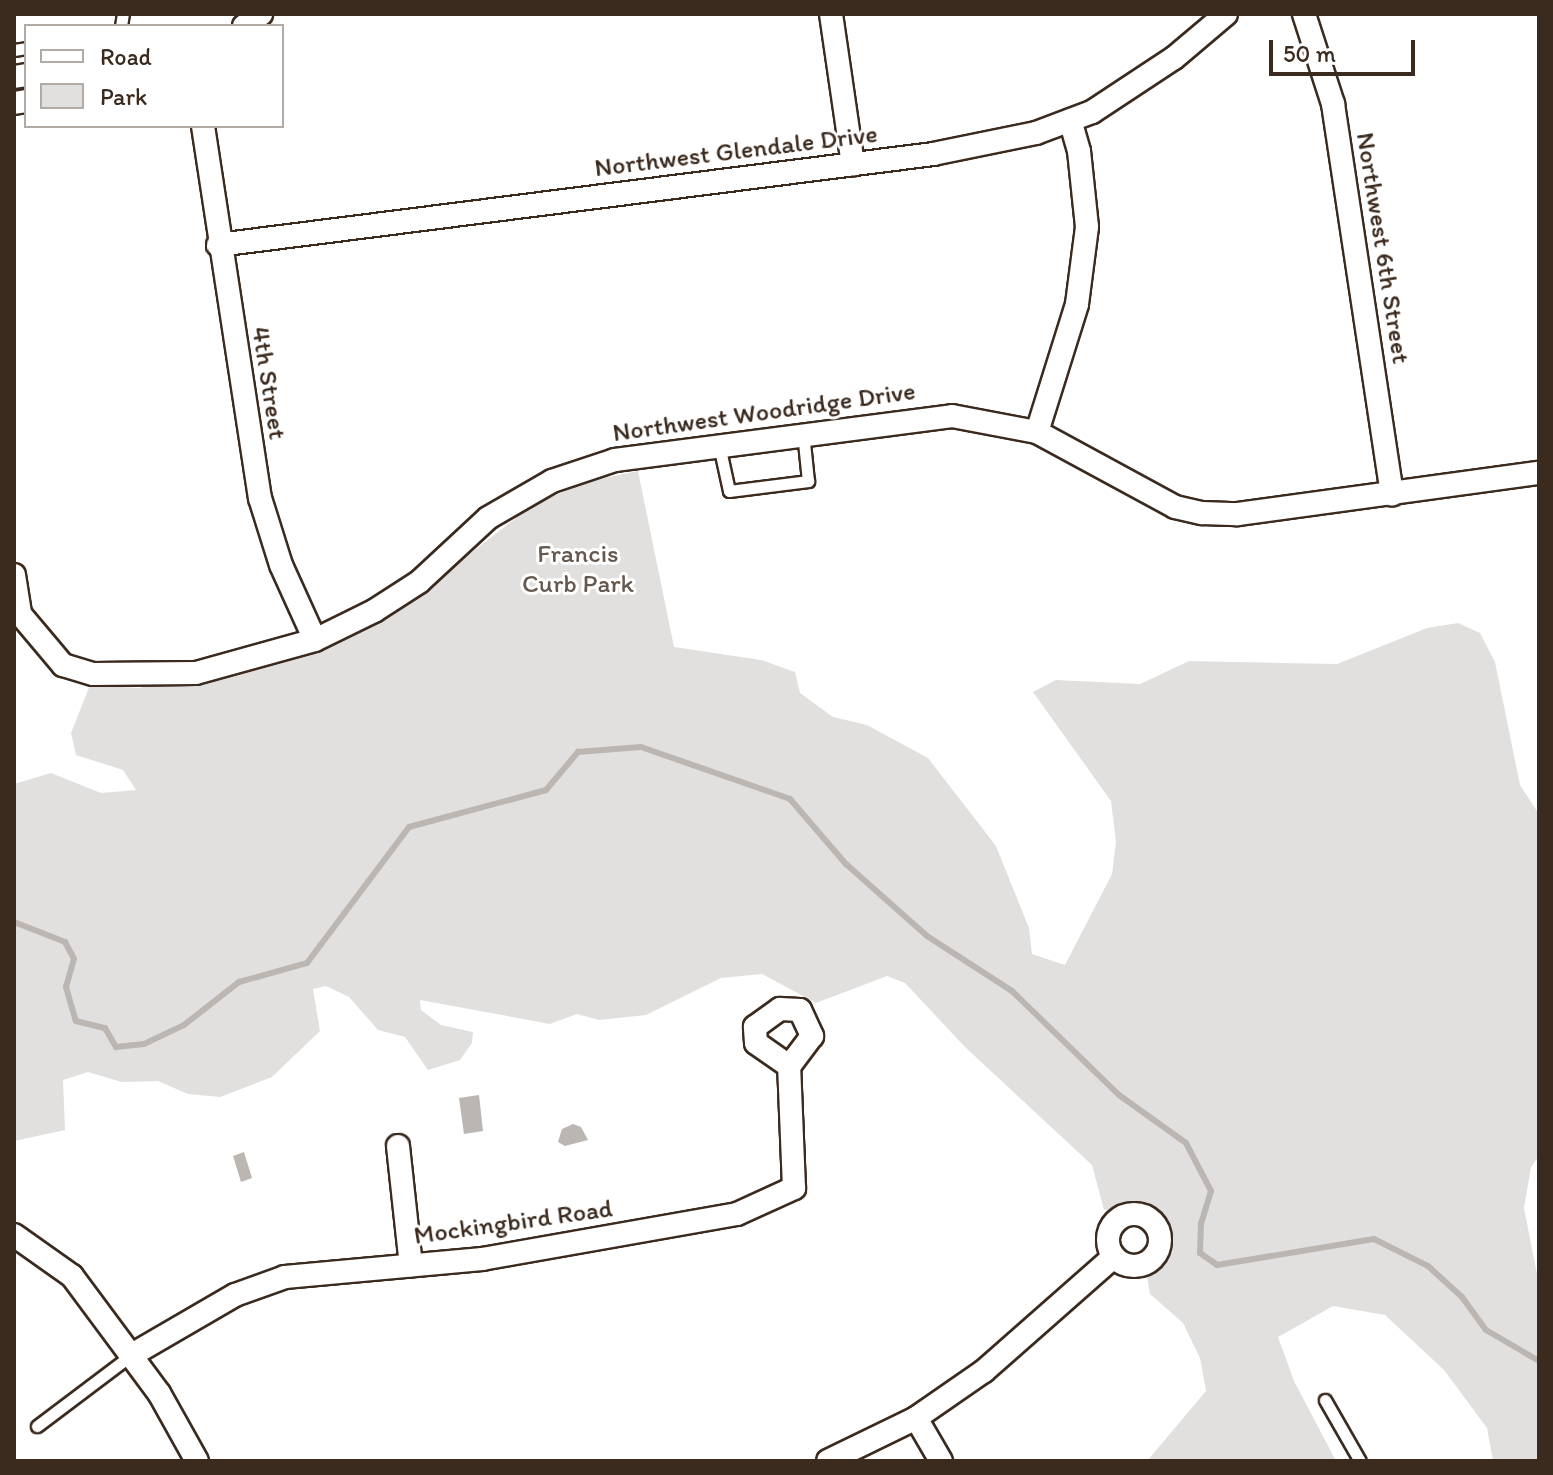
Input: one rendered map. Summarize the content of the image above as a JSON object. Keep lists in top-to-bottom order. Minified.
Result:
{"streets":{"street":["Northwest Glendale Drive","Northwest 6th Street","4th Street","Northwest Woodridge Drive","Mockingbird Road"]},"crossings":[["Northwest Glendale Drive","4th Street"],["Northwest 6th Street","Northwest Woodridge Drive"],["4th Street","Northwest Woodridge Drive"]],"parks":["Francis Curb Park"],"legend":["Road","Park"],"scale_bar":"50 m"}
